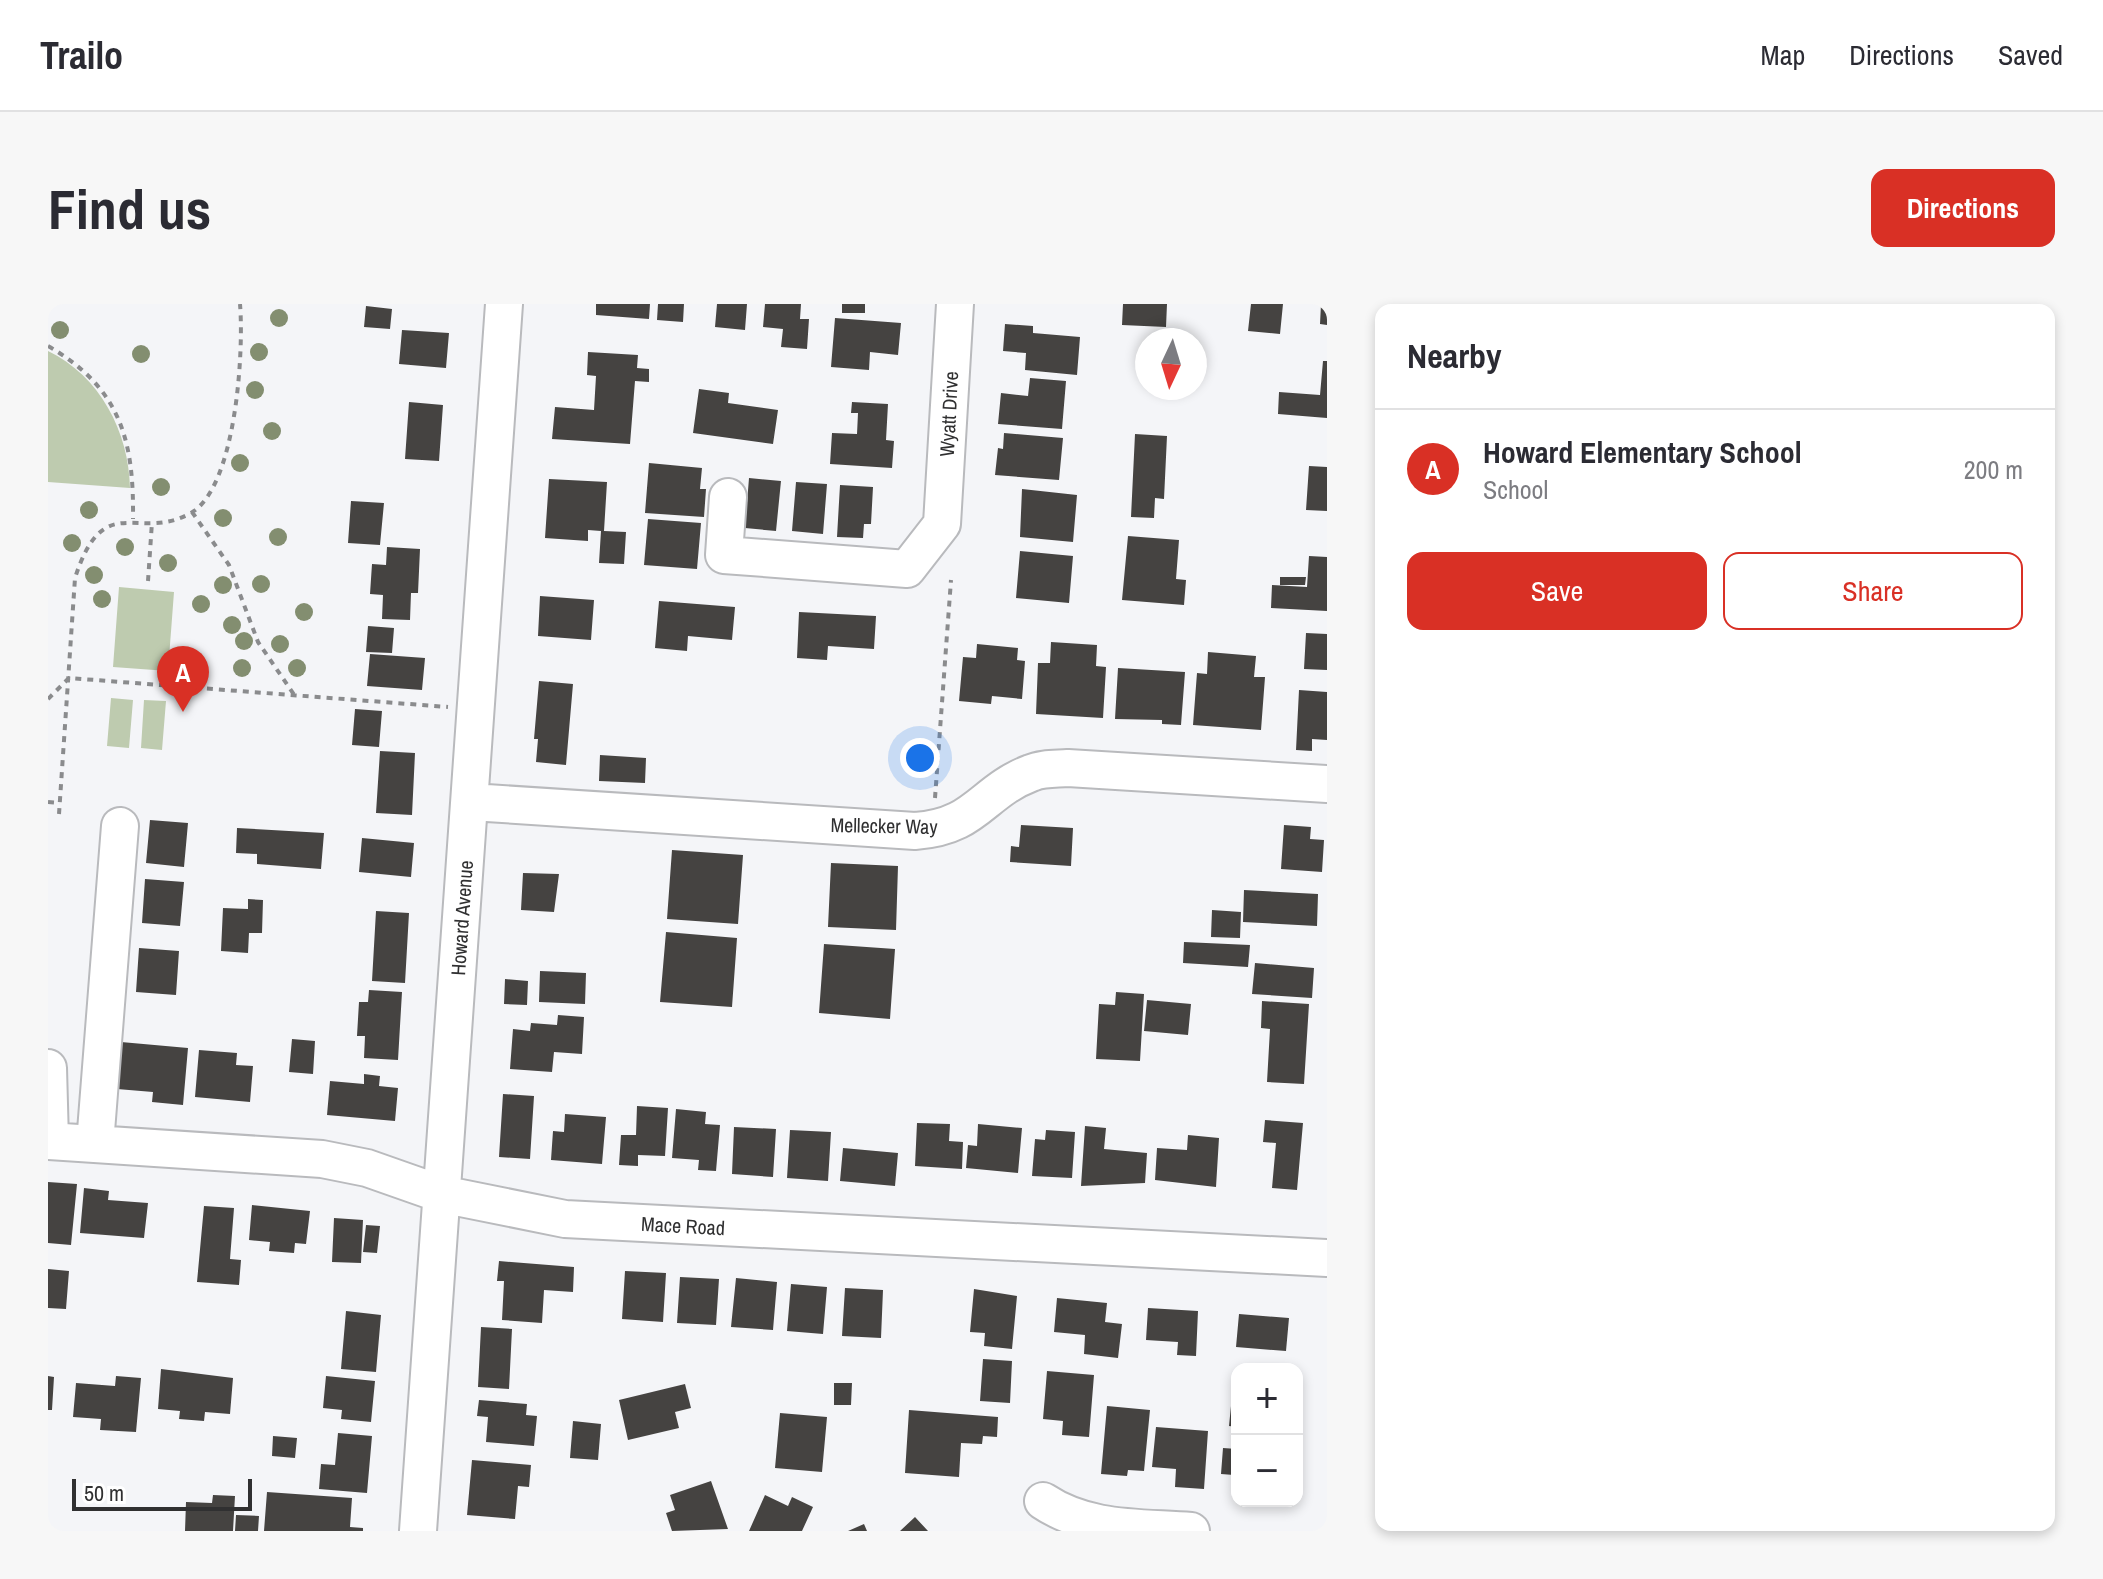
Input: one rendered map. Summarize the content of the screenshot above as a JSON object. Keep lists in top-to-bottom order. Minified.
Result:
{"streets":{"street":["Wyatt Drive","Mellecker Way","Howard Avenue","Mace Road"]},"crossings":[["Mellecker Way","Howard Avenue"],["Howard Avenue","Mace Road"]],"scale_bar":"50 m","north":"bottom","page":{"header":"Trailo","nav":["Map","Directions","Saved"],"buttons":["Directions",["Save","Share"]],"title":"Find us","heading":"Nearby","list":[{"mark":"A","name":"Howard Elementary School","note":"School","value":"200 m"}],"pins":"A","map_buttons":["+","−"],"scale":"50 m"}}
